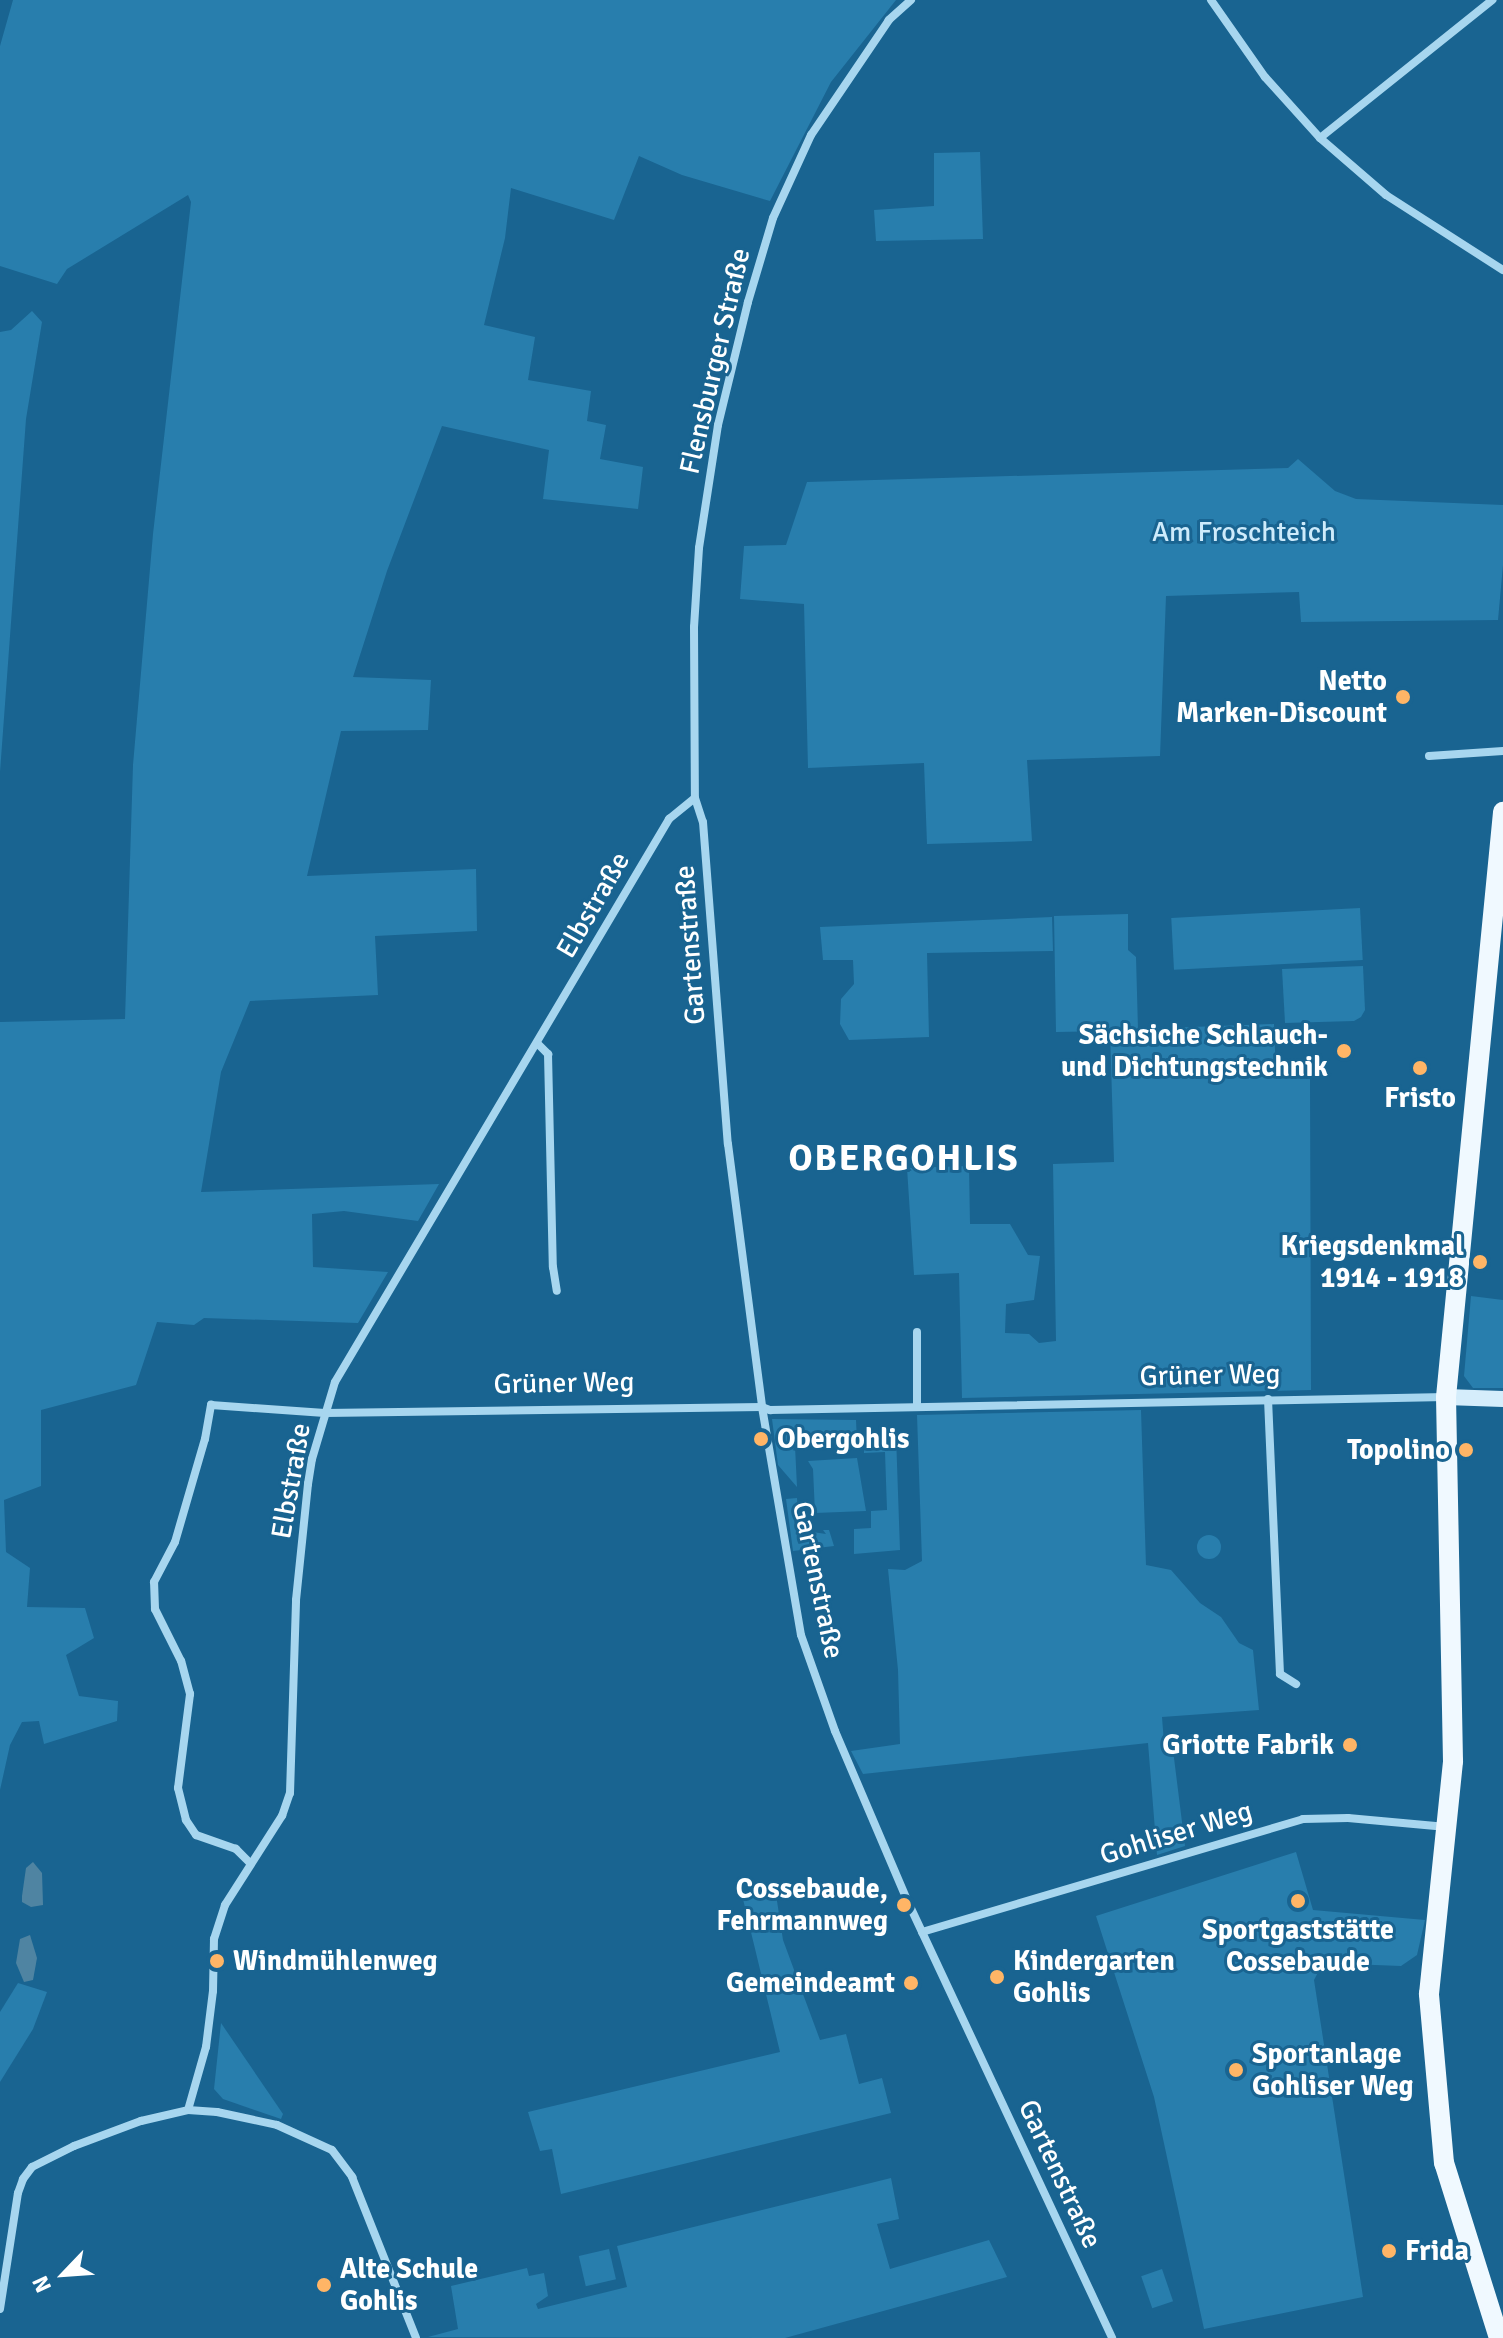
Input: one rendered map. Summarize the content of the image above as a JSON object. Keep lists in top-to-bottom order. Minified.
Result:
{"streets":{"street":["Flensburger Straße","Elbstraße","Gartenstraße","Grüner Weg","Gohliser Weg"]},"crossings":[["Flensburger Straße","Gartenstraße"],["Elbstraße","Gartenstraße"],["Elbstraße","Grüner Weg"],["Gartenstraße","Grüner Weg"],["Gartenstraße","Gohliser Weg"]],"districts":["OBERGOHLIS"],"parks":["Am Froschteich"],"places":["Netto Marken-Discount","Sächsiche Schlauch- und Dichtungstechnik","Fristo","Kriegsdenkmal 1914 - 1918","Obergohlis","Topolino","Griotte Fabrik","Sportgaststätte Cossebaude","Cossebaude, Fehrmannweg","Windmühlenweg","Kindergarten Gohlis","Gemeindeamt","Sportanlage Gohliser Weg","Frida","Alte Schule Gohlis"],"north":"bottom left"}
